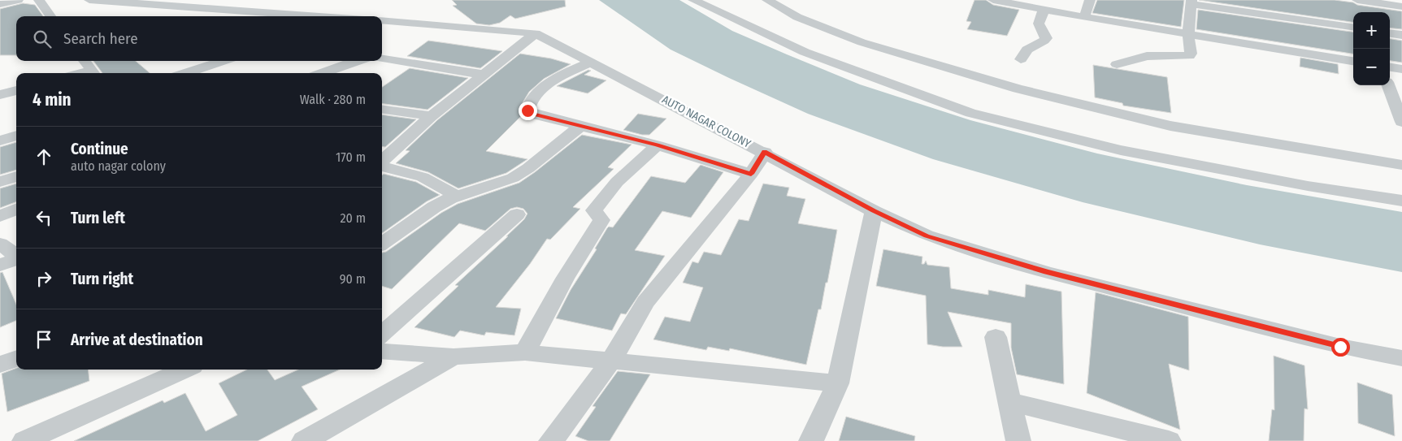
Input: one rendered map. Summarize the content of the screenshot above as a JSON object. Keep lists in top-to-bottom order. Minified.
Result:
{"streets":{"street":["AUTO NAGAR COLONY"]},"page":{"map_buttons":["+","−"],"search":"Search here","heading":["4 min","Walk · 280 m"],"list":[["Continue","auto nagar colony","170 m"],["Turn left","20 m"],["Turn right","90 m"],"Arrive at destination"]}}
